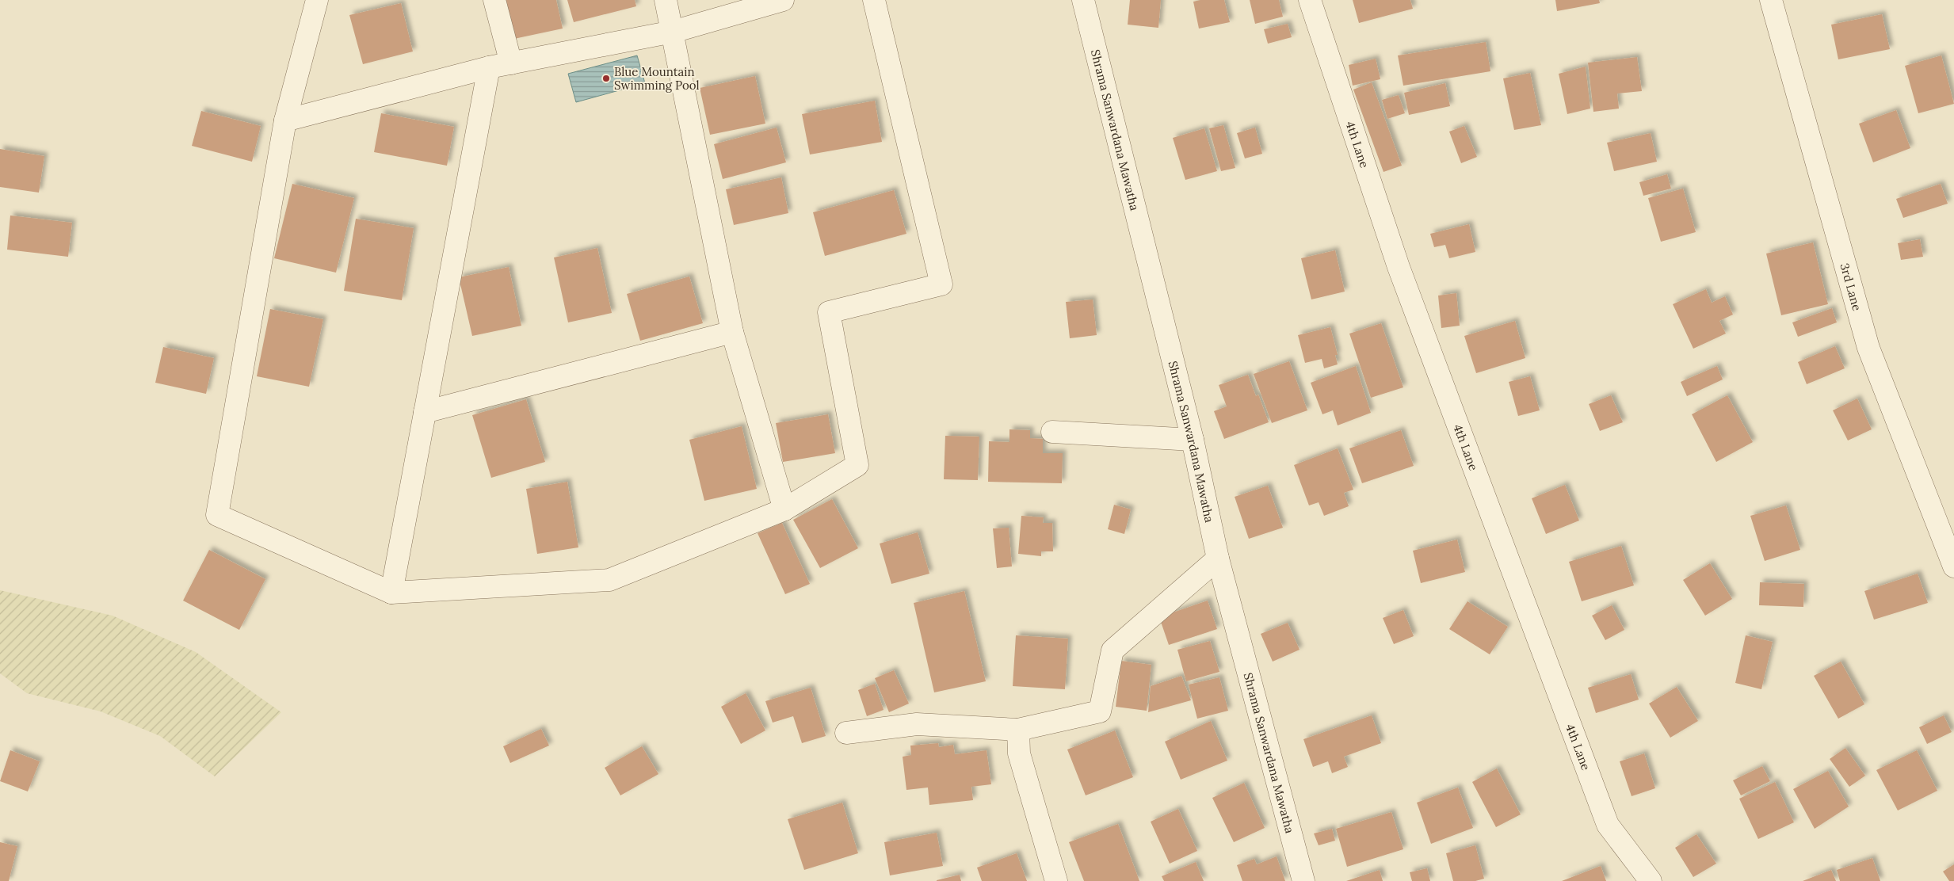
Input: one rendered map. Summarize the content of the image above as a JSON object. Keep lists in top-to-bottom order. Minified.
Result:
{"streets":{"street":["Shrama Sanwardana Mawatha","4th Lane","3rd Lane"]},"places":["Blue Mountain Swimming Pool"]}
